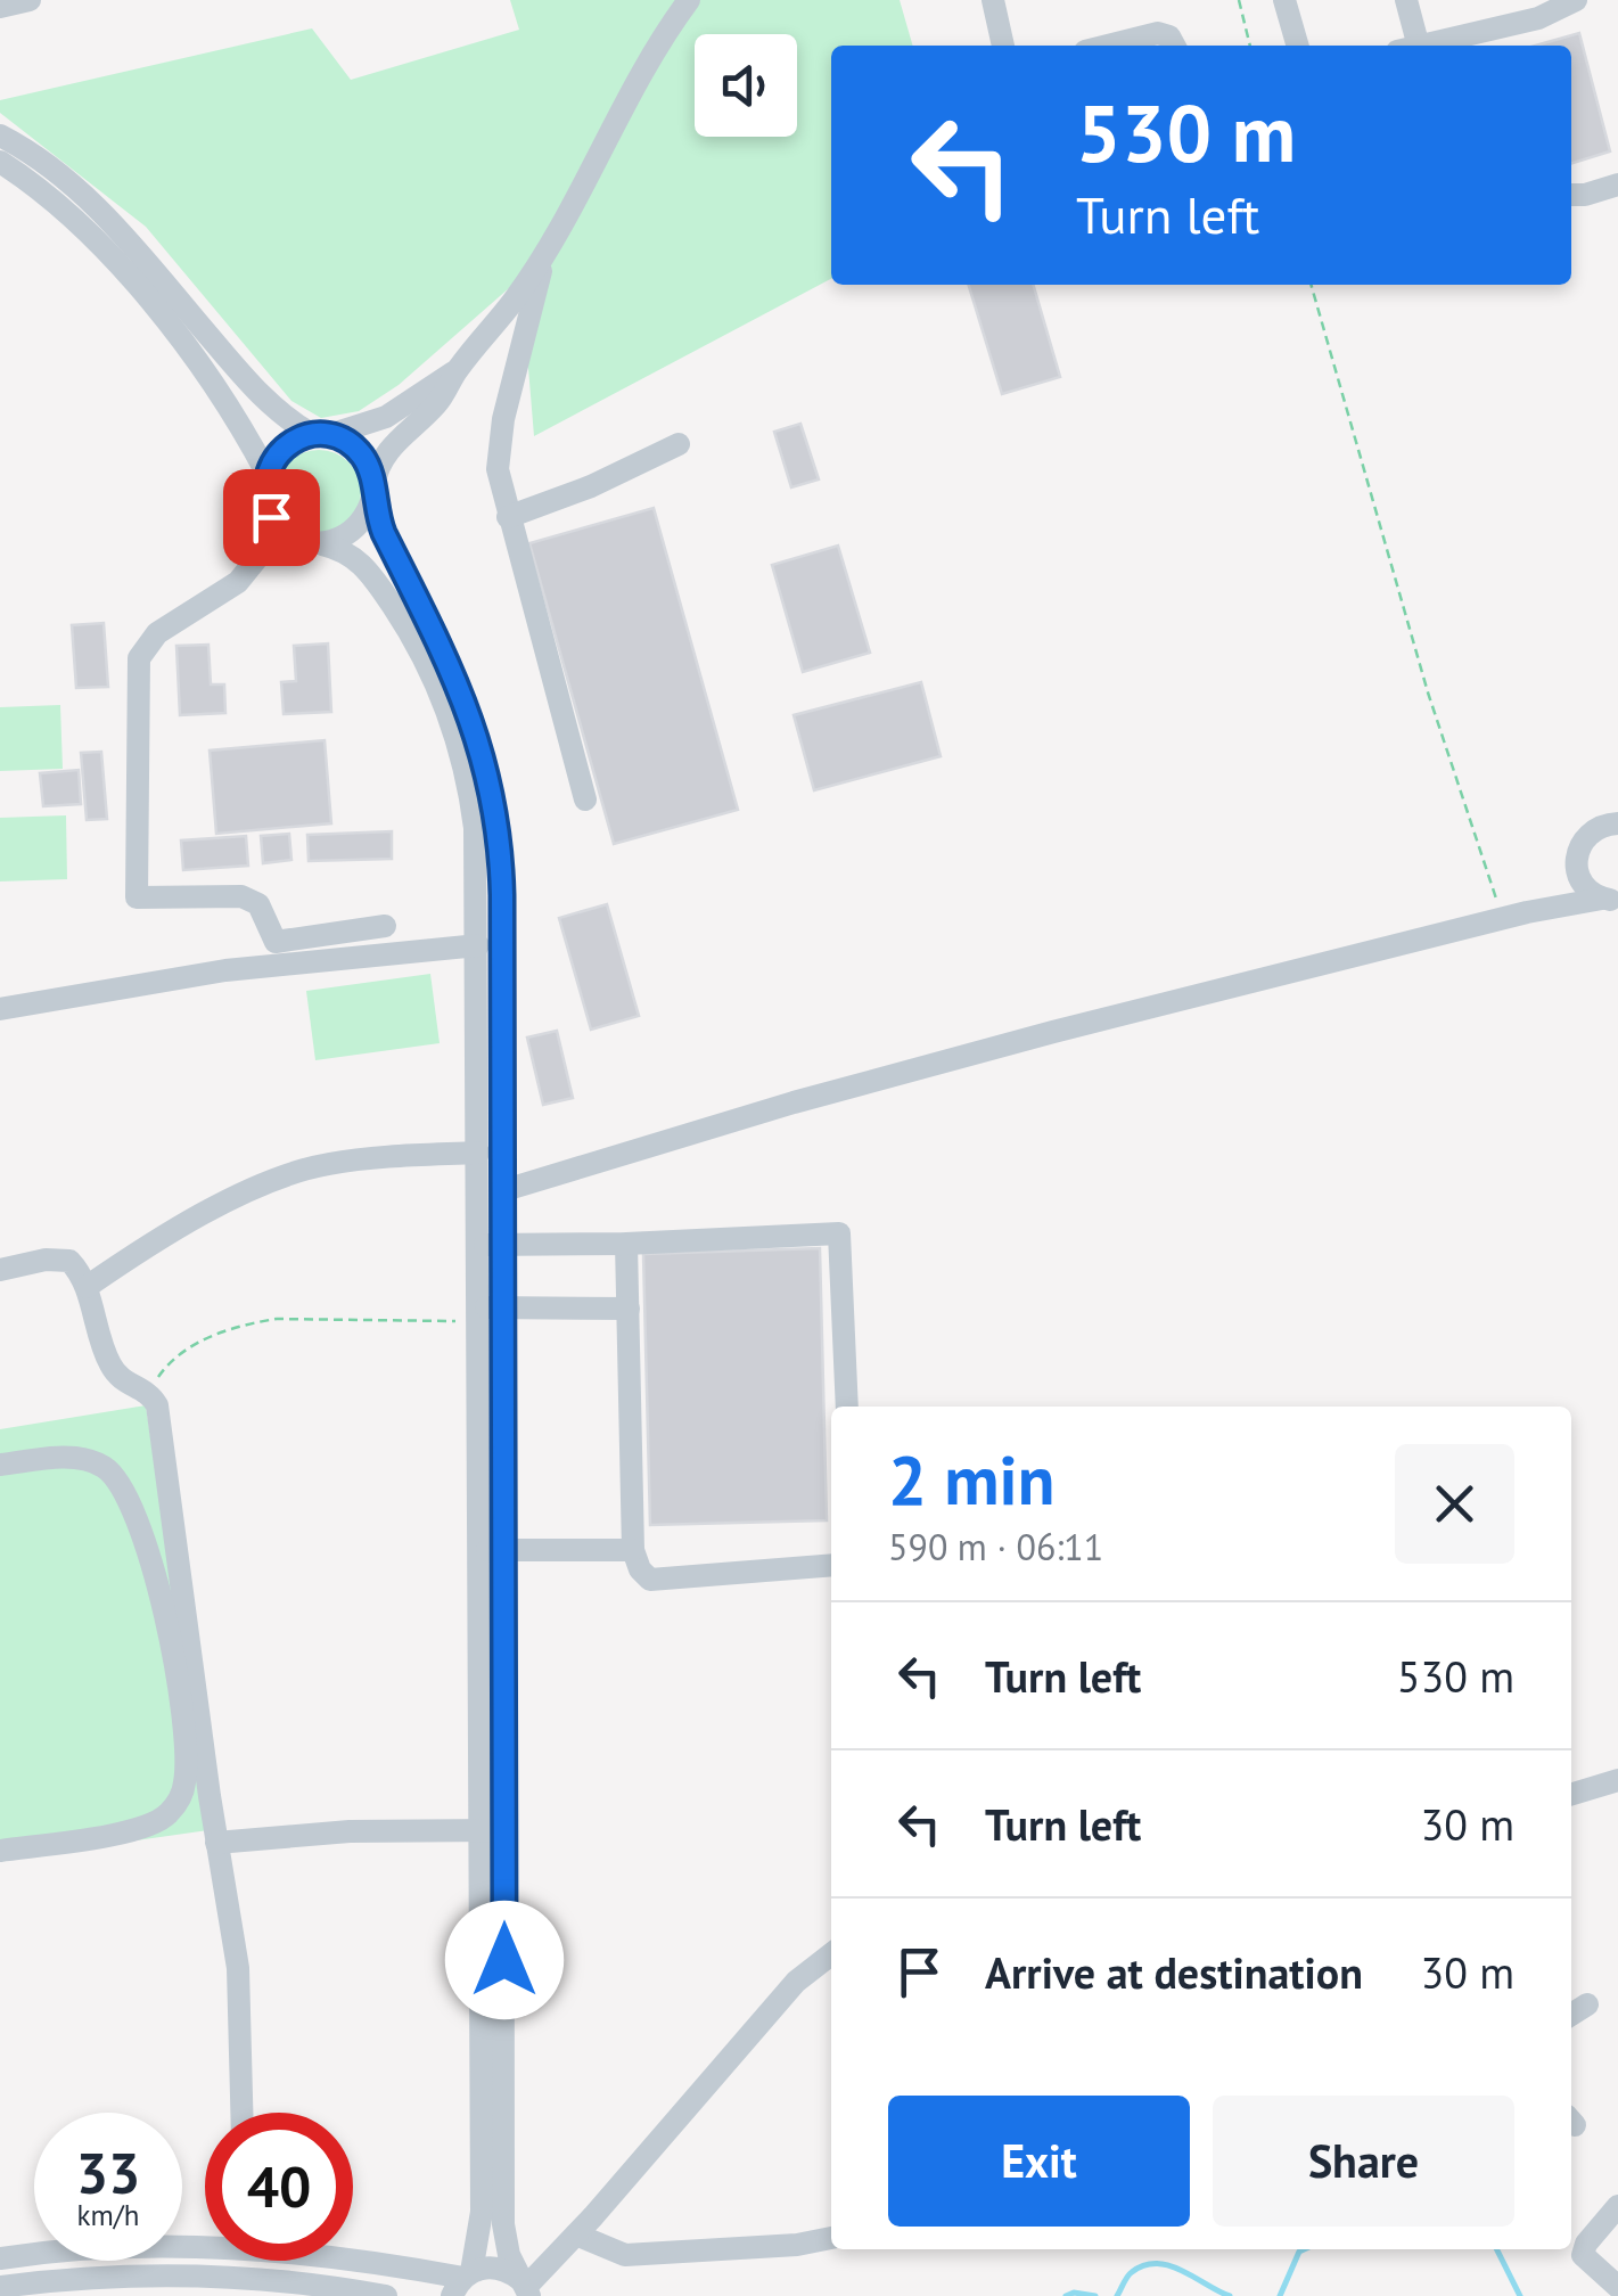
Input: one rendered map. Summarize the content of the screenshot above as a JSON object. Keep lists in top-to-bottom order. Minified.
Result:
{"page":{"turn":["530 m","Turn left"],"heading":["2 min","590 m · 06:11"],"list":[{"name":"Turn left","value":"530 m"},{"name":"Turn left","value":"30 m"},{"name":"Arrive at destination","value":"30 m"}],"buttons":["Exit","Share"],"speed":"33 km/h","limit":"40"}}
